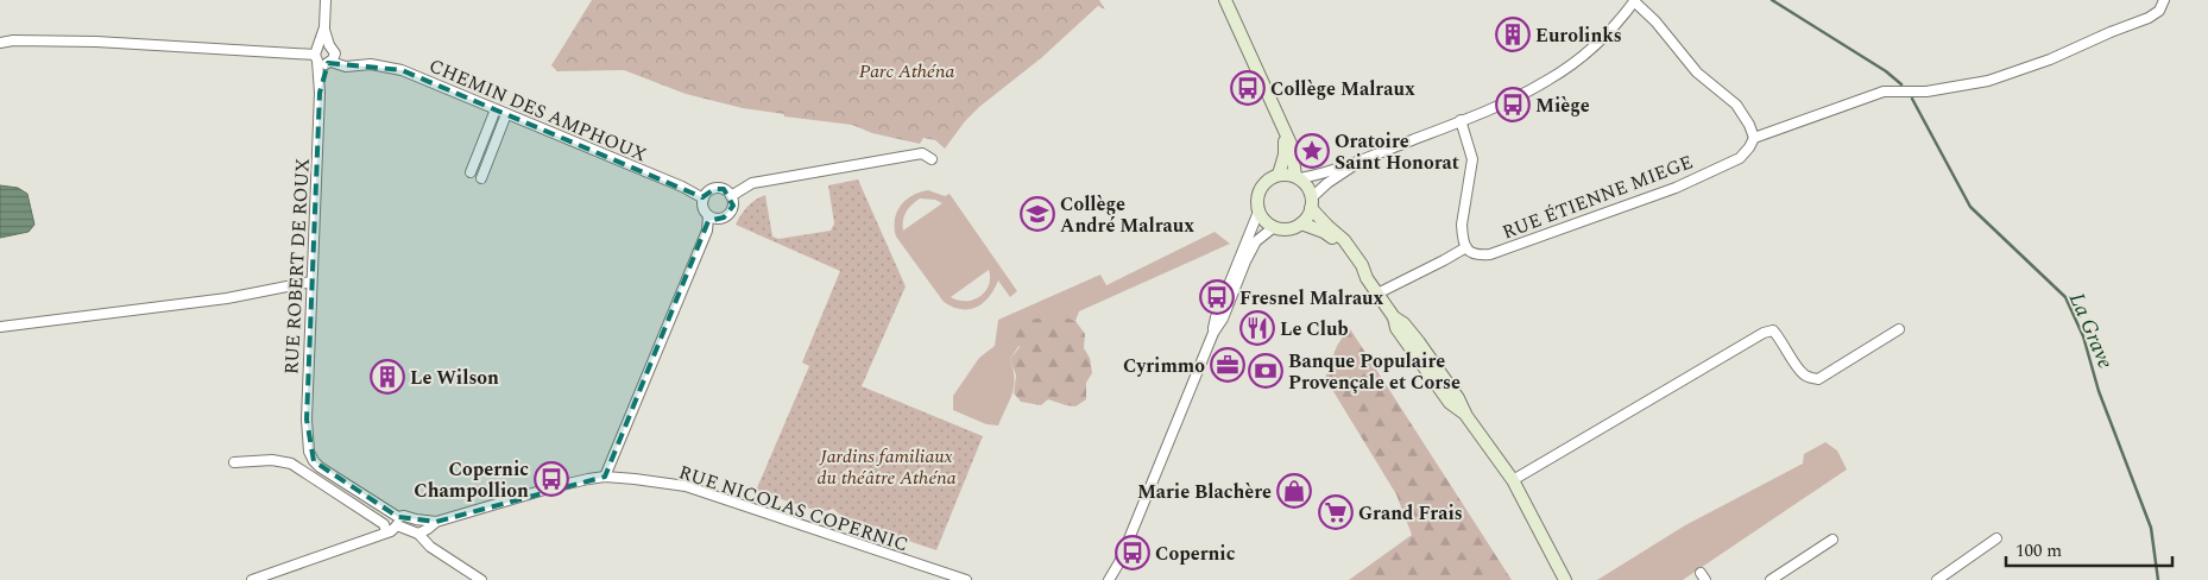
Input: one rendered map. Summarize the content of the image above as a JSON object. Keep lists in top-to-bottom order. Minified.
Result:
{"streets":{"street":["CHEMIN DES AMPHOUX","RUE ÉTIENNE MIEGE","RUE ROBERT DE ROUX","RUE NICOLAS COPERNIC"]},"crossings":[["CHEMIN DES AMPHOUX","RUE ROBERT DE ROUX"]],"water":["La Grave"],"parks":["Parc Athéna","Jardins familiaux du théâtre Athéna"],"places":{"building":["Eurolinks","Le Wilson"],"bus stop":["Collège Malraux","Miège","Fresnel Malraux","Copernic Champollion","Copernic"],"place":["Oratoire Saint Honorat"],"school or university":["Collège André Malraux"],"restaurant":["Le Club"],"office":["Cyrimmo"],"bank":["Banque Populaire Provençale et Corse"],"shop":["Marie Blachère"],"supermarket":["Grand Frais"]},"scale_bar":"100 m"}
